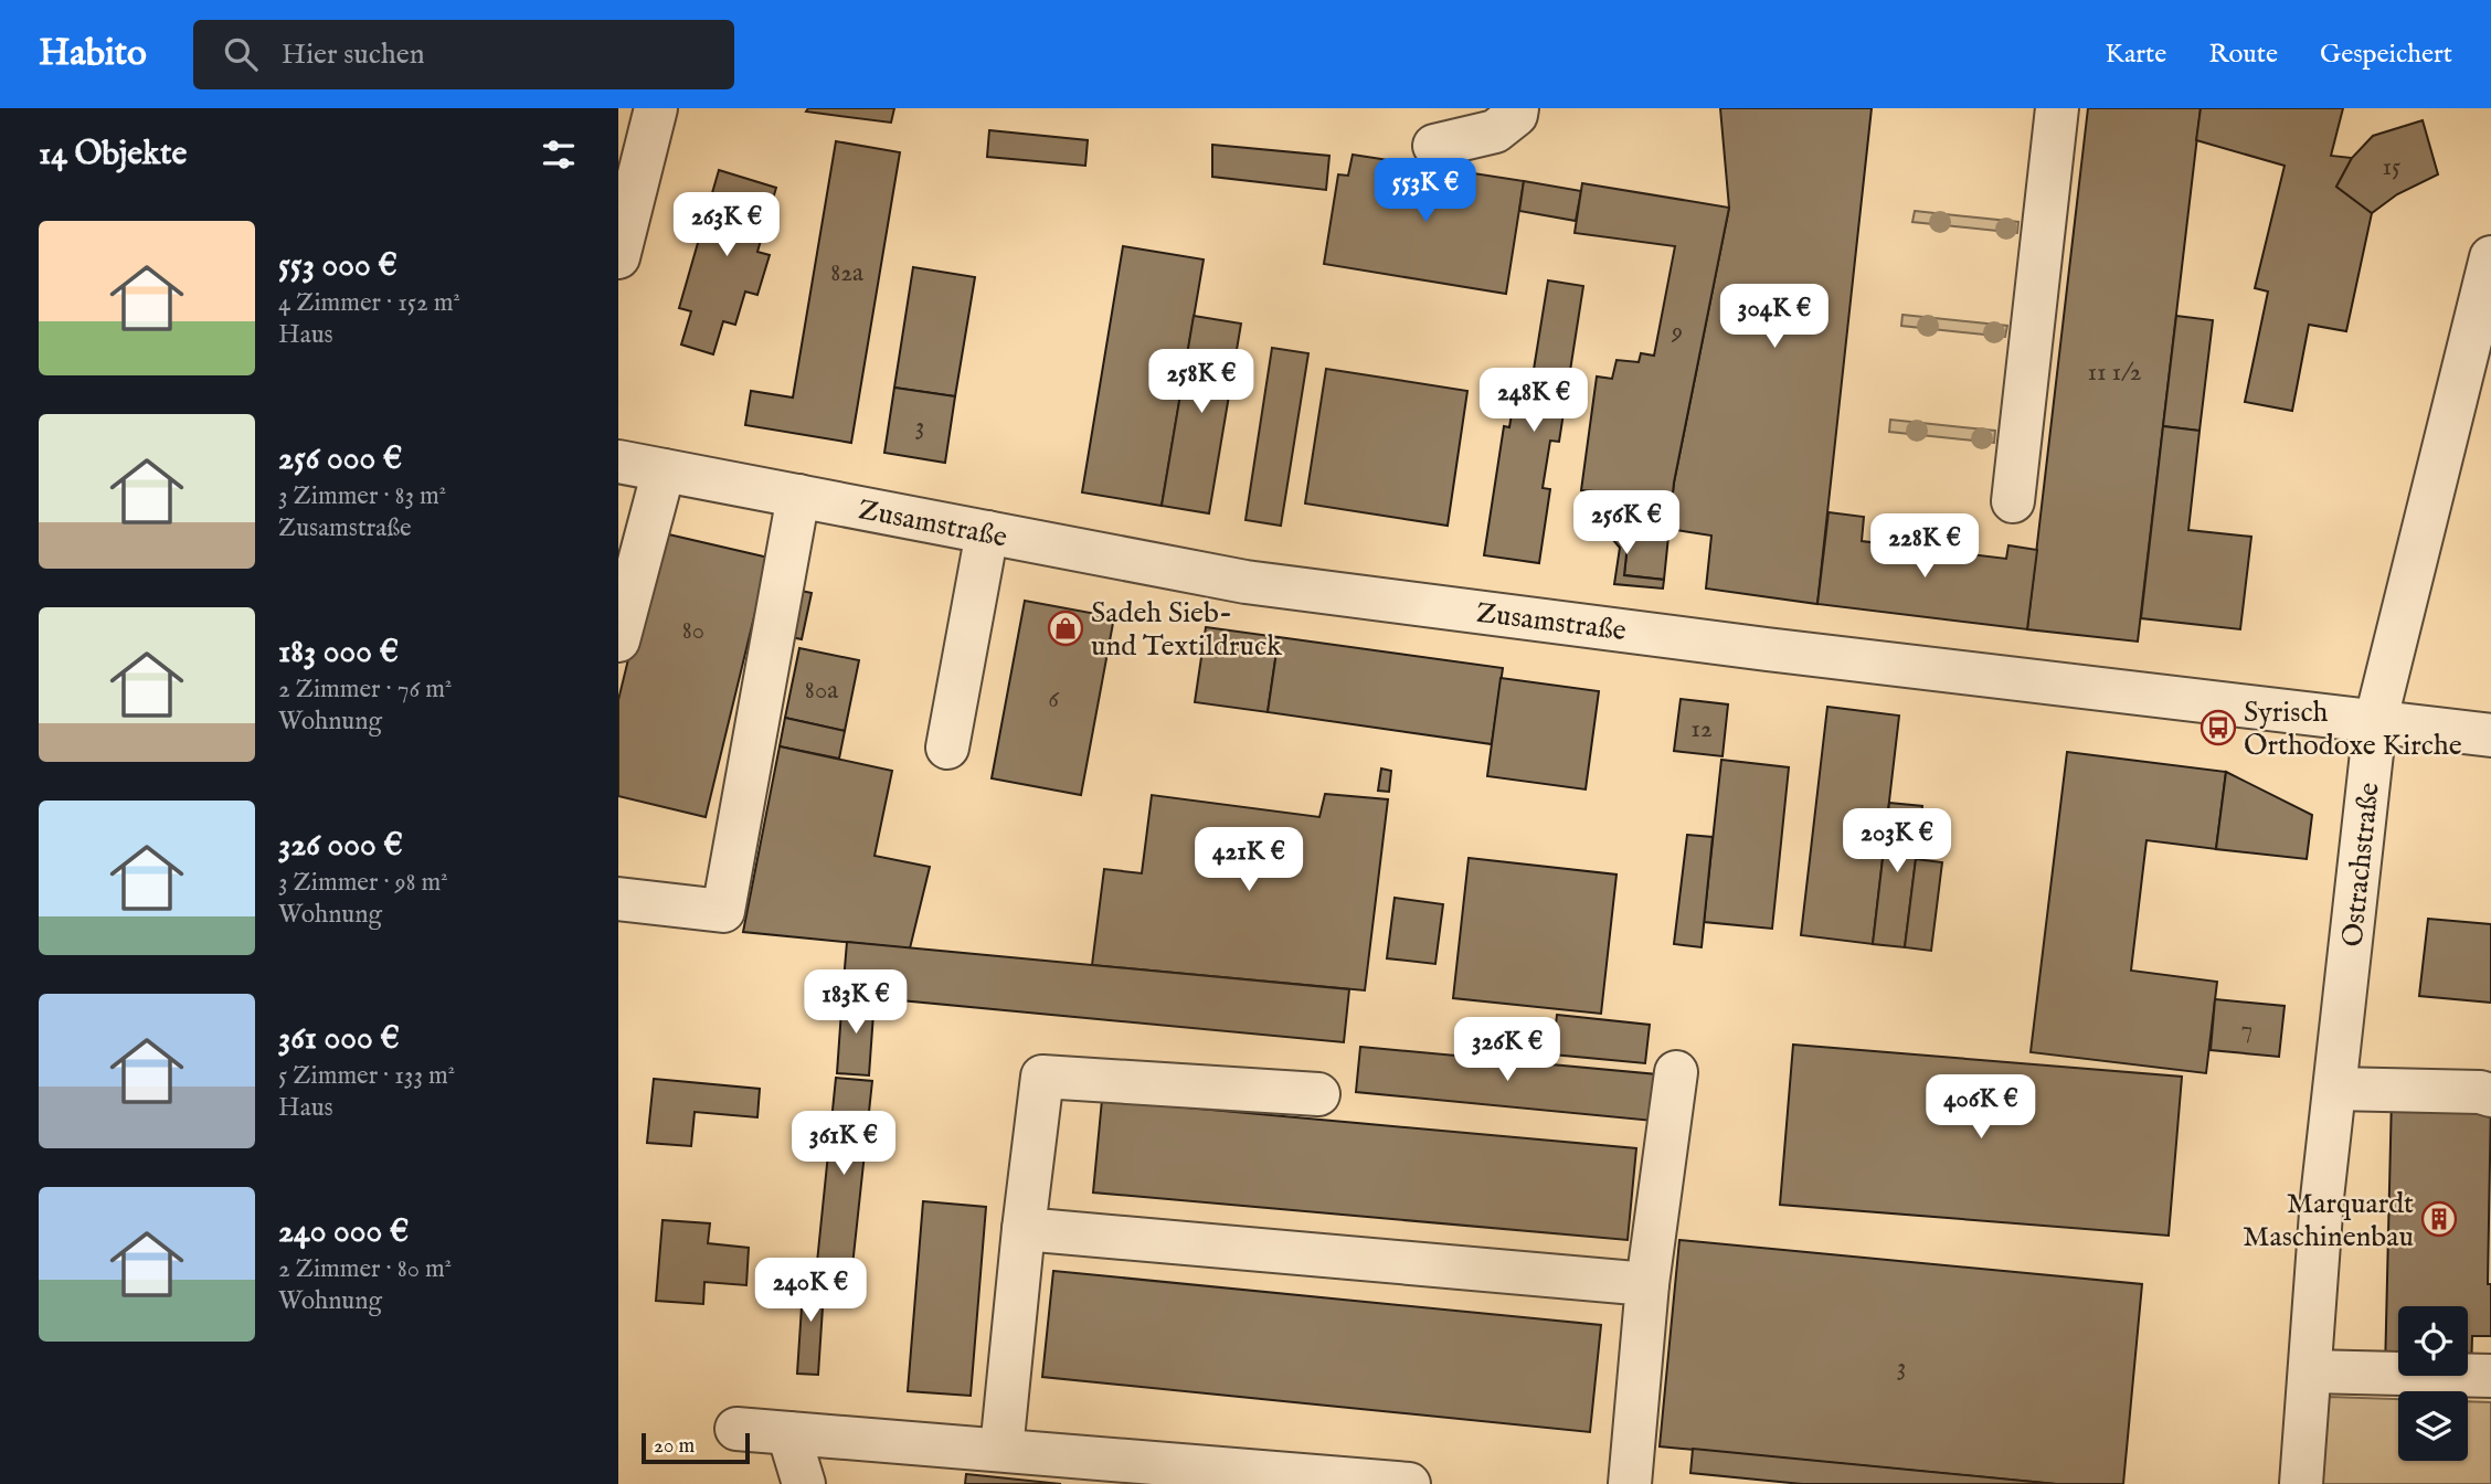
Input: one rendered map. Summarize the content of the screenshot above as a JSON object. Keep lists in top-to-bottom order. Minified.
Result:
{"streets":{"street":["Zusamstraße","Ostrachstraße"]},"crossings":[["Zusamstraße","Ostrachstraße"]],"places":{"shop":["Sadeh Sieb- und Textildruck"],"bus stop":["Syrisch Orthodoxe Kirche"],"building":["Marquardt Maschinenbau"]},"house_numbers":["15","82a","9","11 1/2","3","80","80a","6","12","7","3"],"scale_bar":"20 m","page":{"header":"Habito","search":"Hier suchen","nav":["Karte","Route","Gespeichert"],"heading":"14 Objekte","price":["553K €","263K €","304K €","258K €","248K €","256K €","228K €","203K €","421K €","183K €","326K €","406K €","361K €","240K €"],"list":[{"name":"553 000 €","note":"4 Zimmer · 152 m² · Haus"},{"name":"256 000 €","note":"3 Zimmer · 83 m² · Zusamstraße"},{"name":"183 000 €","note":"2 Zimmer · 76 m² · Wohnung"},{"name":"326 000 €","note":"3 Zimmer · 98 m² · Wohnung"},{"name":"361 000 €","note":"5 Zimmer · 133 m² · Haus"},{"name":"240 000 €","note":"2 Zimmer · 80 m² · Wohnung"}],"scale":"20 m"}}
